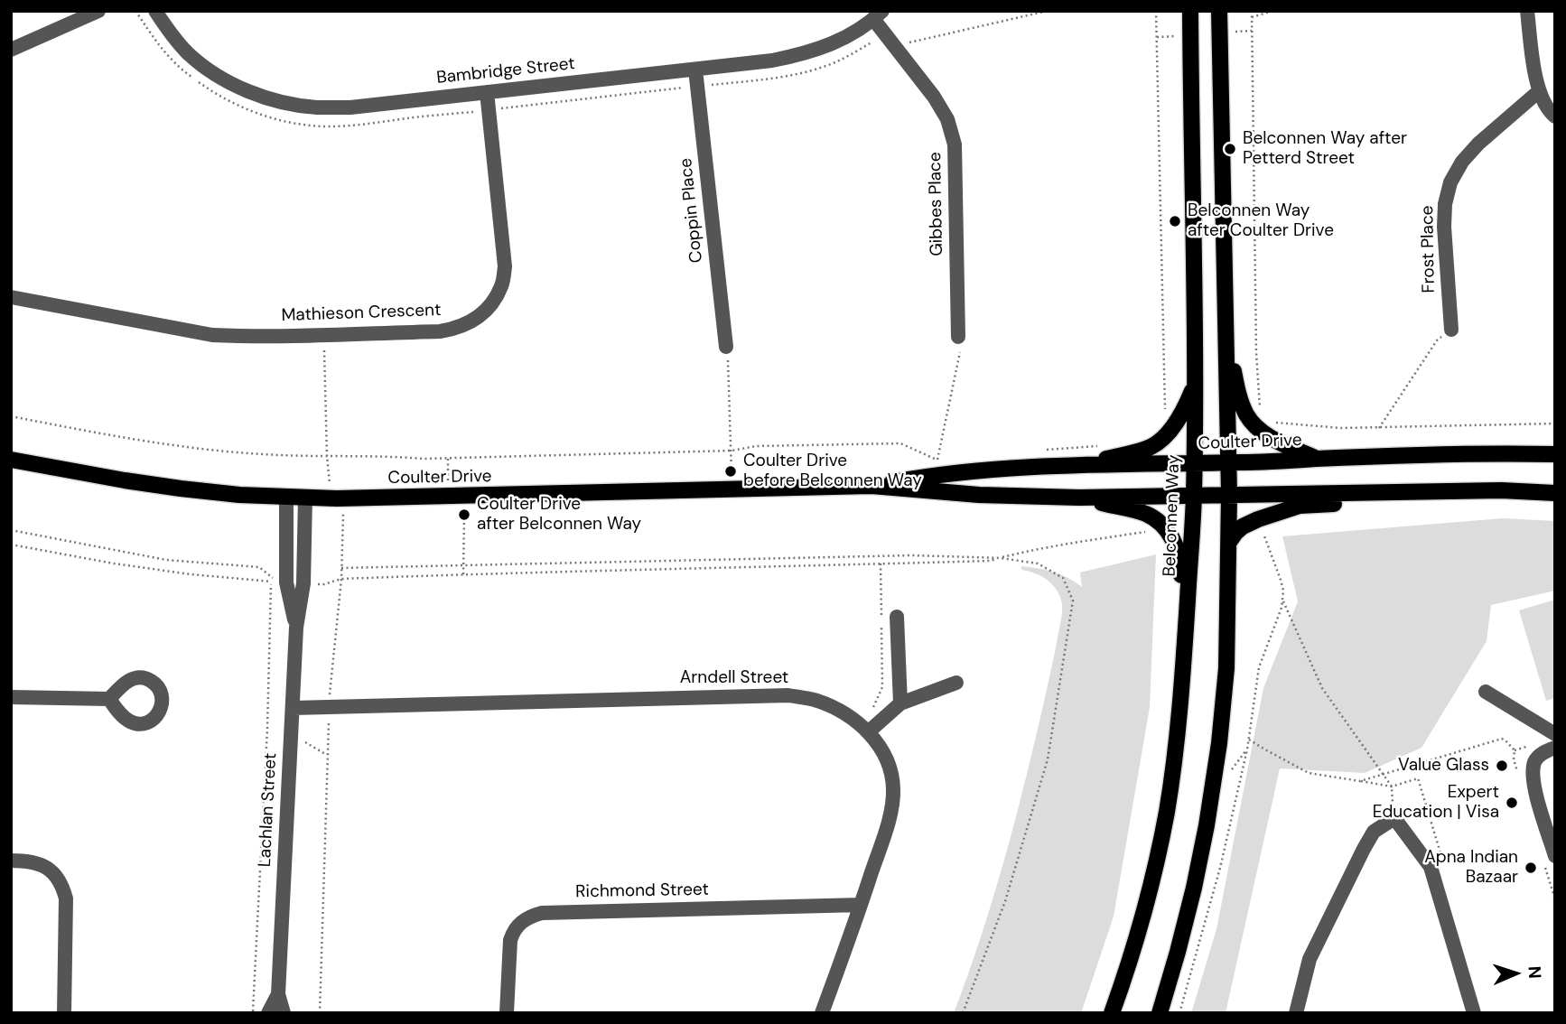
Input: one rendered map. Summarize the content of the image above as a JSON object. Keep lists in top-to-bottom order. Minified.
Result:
{"streets":{"main road":["Coulter Drive","Belconnen Way"],"street":["Bambridge Street","Gibbes Place","Coppin Place","Frost Place","Mathieson Crescent","Arndell Street","Lachlan Street","Richmond Street"]},"crossings":[["Bambridge Street","Gibbes Place"],["Bambridge Street","Coppin Place"],["Bambridge Street","Mathieson Crescent"],["Coulter Drive","Belconnen Way"],["Coulter Drive","Lachlan Street"],["Arndell Street","Lachlan Street"],["Arndell Street","Richmond Street"]],"places":["Belconnen Way after Petterd Street","Belconnen Way after Coulter Drive","Coulter Drive before Belconnen Way","Coulter Drive after Belconnen Way","Value Glass","Expert Education | Visa","Apna Indian Bazaar"],"north":"right"}
